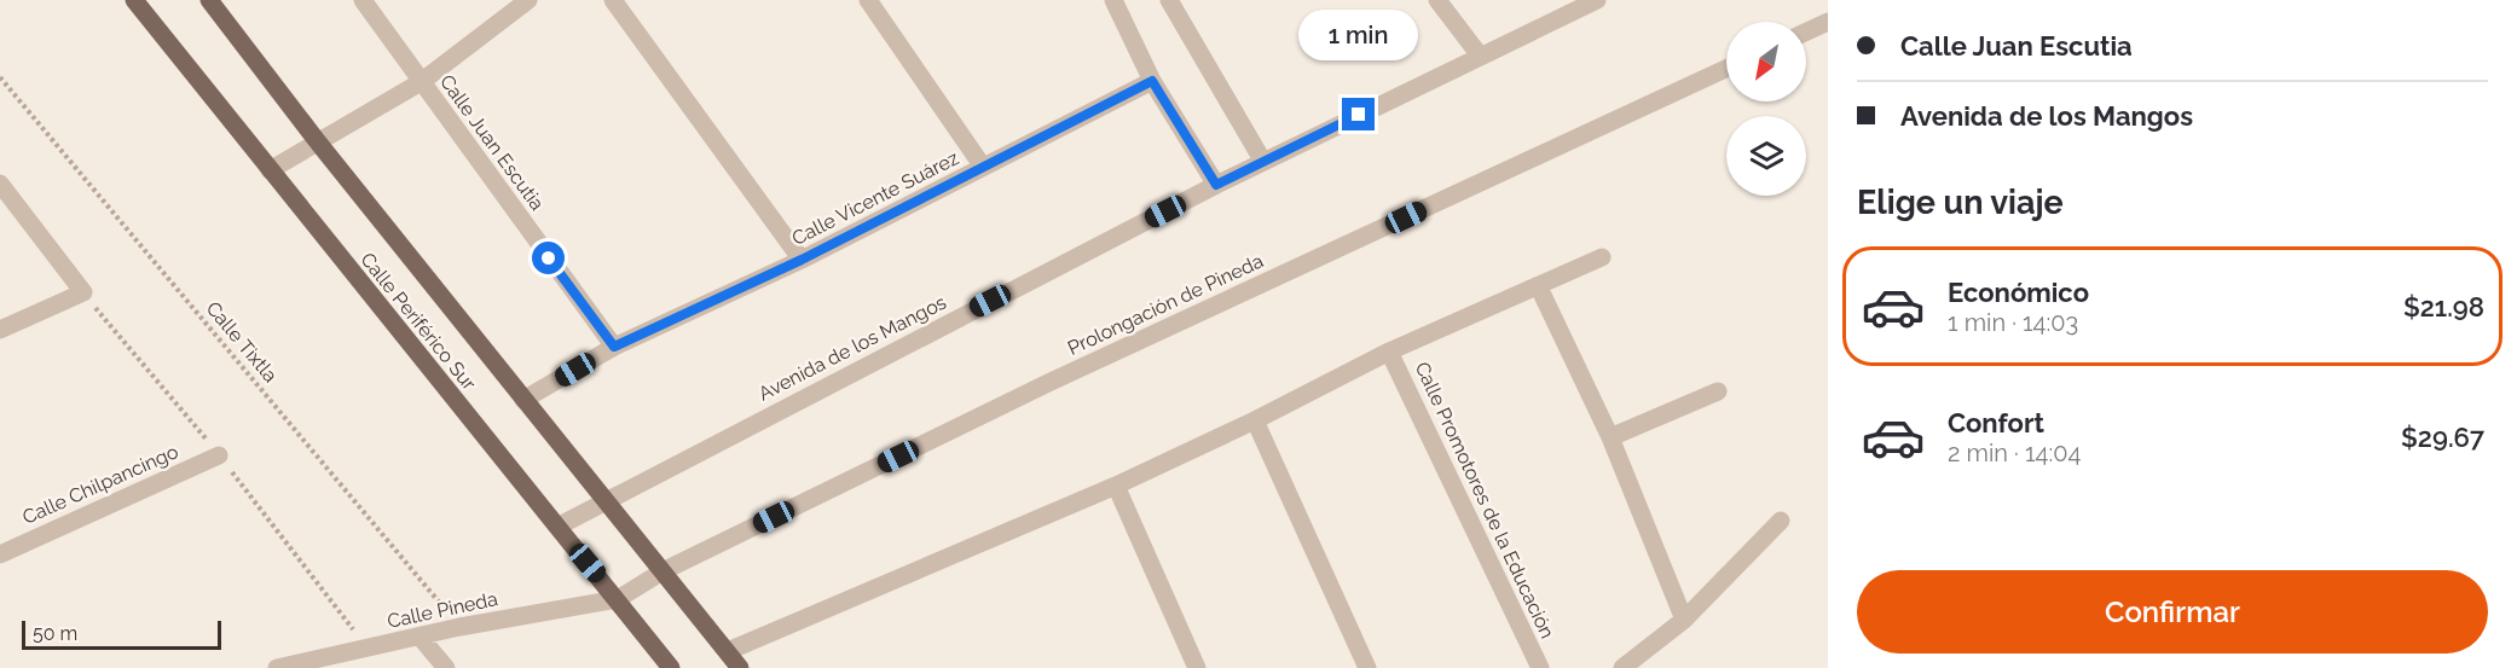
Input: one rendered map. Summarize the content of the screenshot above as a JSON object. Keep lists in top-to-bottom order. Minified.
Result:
{"streets":{"main road":["Calle Periférico Sur"],"street":["Calle Juan Escutia","Calle Vicente Suárez","Prolongación de Pineda","Avenida de los Mangos","Calle Chilpancingo","Calle Promotores de la Educación","Calle Pineda"],"path":["Calle Tixtla"]},"crossings":[["Calle Juan Escutia","Calle Vicente Suárez"],["Calle Vicente Suárez","Calle Periférico Sur"],["Prolongación de Pineda","Calle Periférico Sur"],["Prolongación de Pineda","Calle Pineda"],["Calle Periférico Sur","Avenida de los Mangos"],["Calle Periférico Sur","Calle Pineda"],["Calle Tixtla","Calle Pineda"]],"scale_bar":"50 m","north":"bottom left","page":{"banner":["Calle Juan Escutia","Avenida de los Mangos"],"bubble":"1 min","heading":"Elige un viaje","list":[{"name":"Económico","note":"1 min · 14:03","value":"$21.98"},{"name":"Confort","note":"2 min · 14:04","value":"$29.67"}],"buttons":"Confirmar","scale":"50 m"}}
